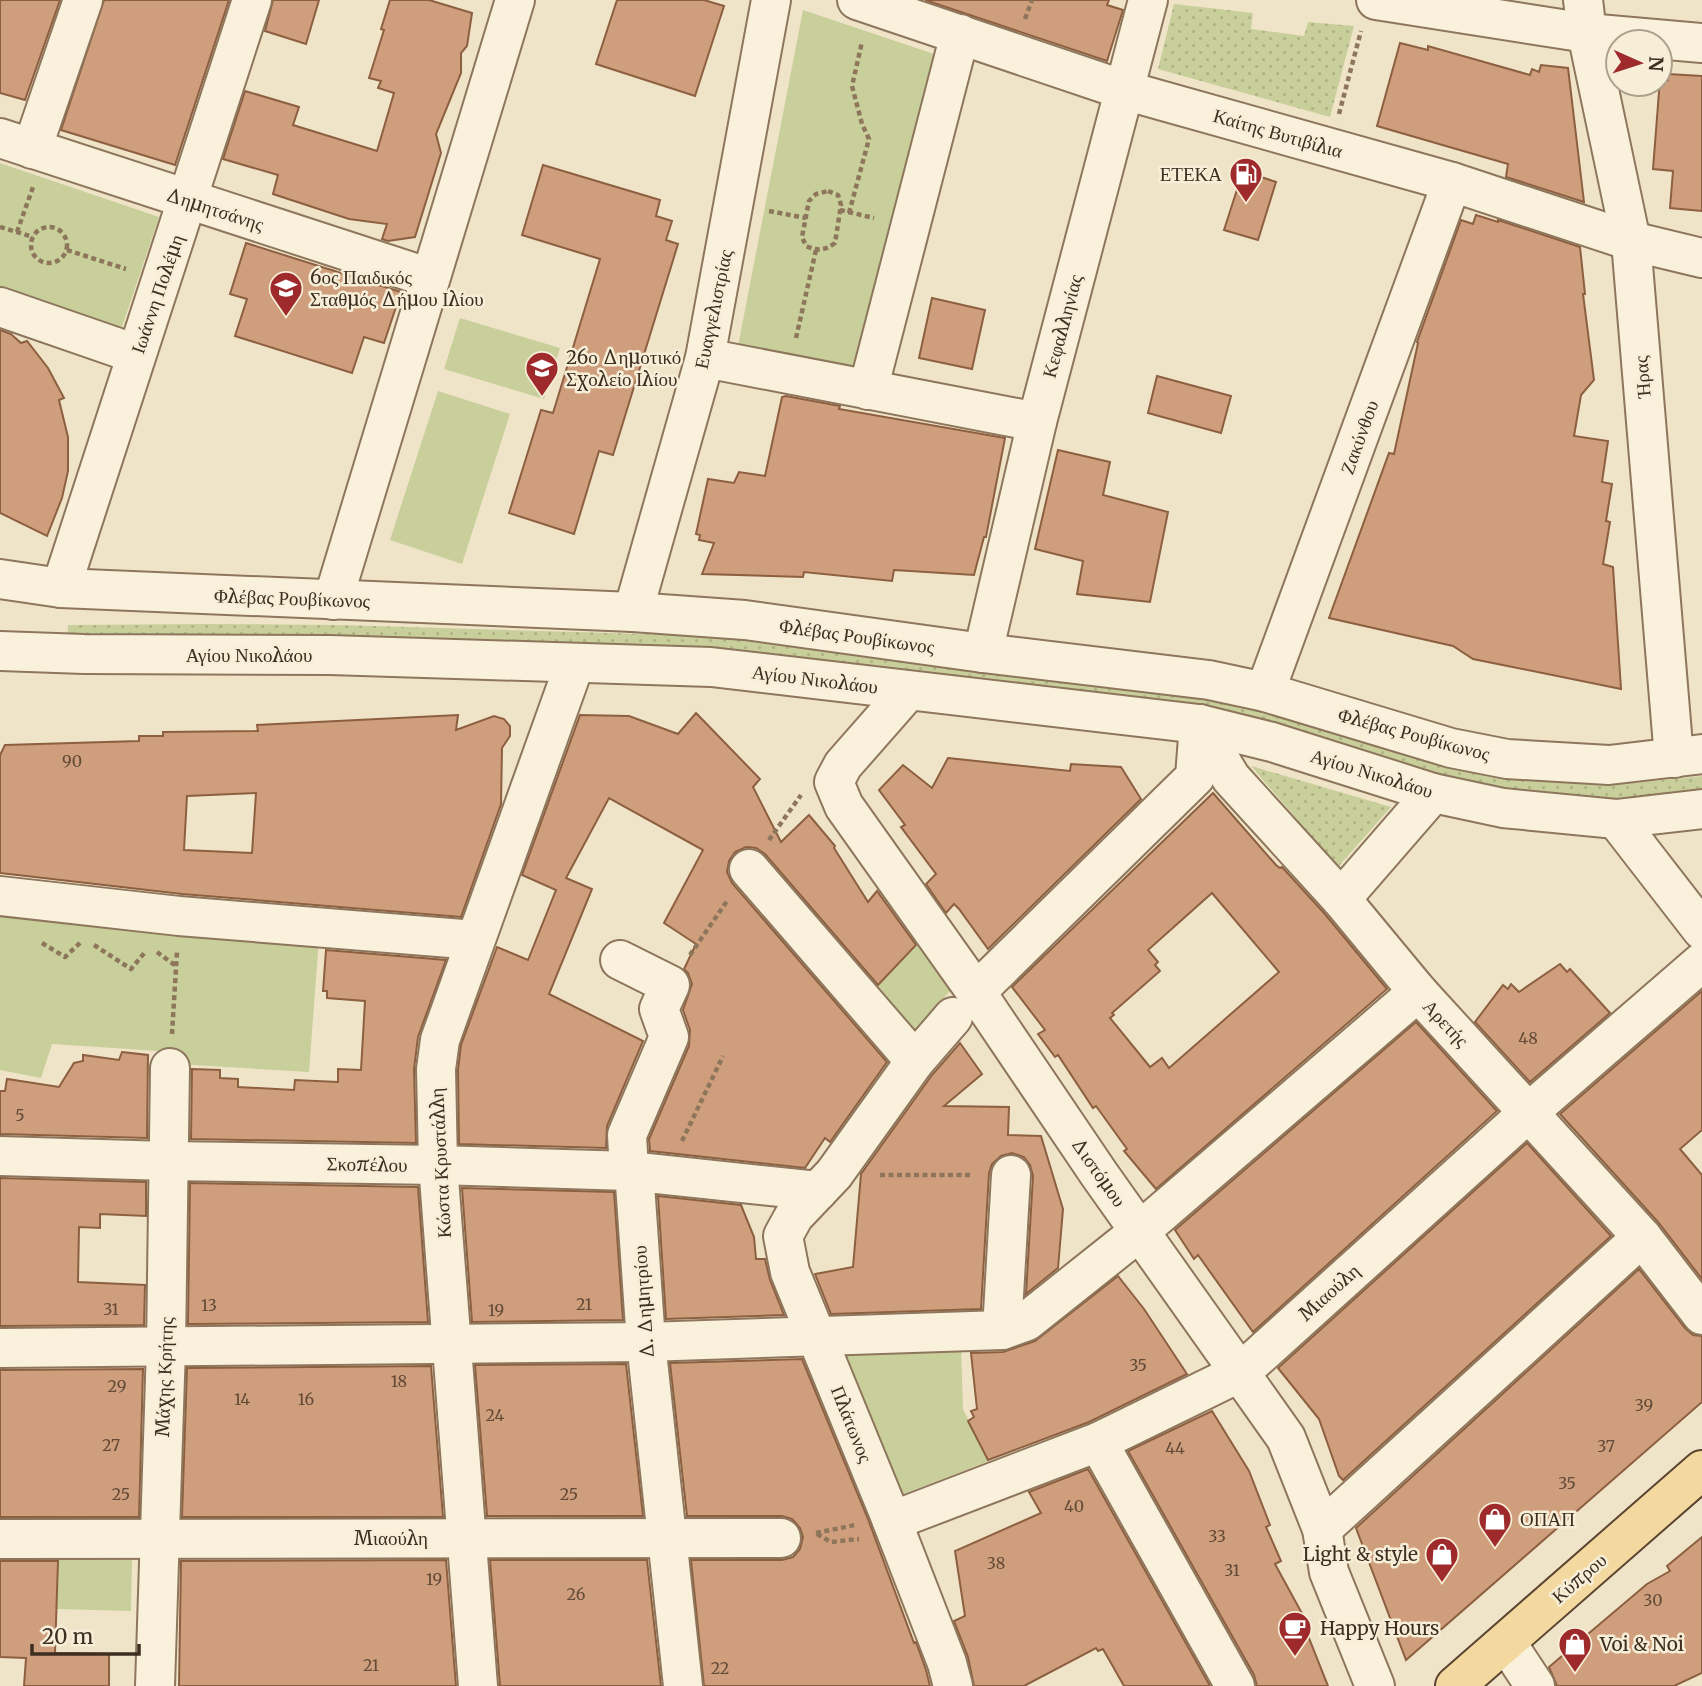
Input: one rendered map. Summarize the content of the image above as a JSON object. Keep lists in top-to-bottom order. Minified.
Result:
{"streets":{"main road":["Κύπρου"],"street":["Καίτης Βυτιβίλια","Δημητσάνης","Ιωάννη Πολέμη","Ευαγγελιστρίας","Κεφαλληνίας","Ήρας","Ζακύνθου","Φλέβας Ρουβίκωνος","Αγίου Νικολάου","Αρετής","Κώστα Κρυστάλλη","Σκοπέλου","Διστόμου","Μιαούλη","Δ. Δημητρίου","Μάχης Κρήτης","Πλάτωνος"]},"crossings":[["Καίτης Βυτιβίλια","Κεφαλληνίας"],["Καίτης Βυτιβίλια","Ήρας"],["Καίτης Βυτιβίλια","Ζακύνθου"],["Δημητσάνης","Ιωάννη Πολέμη"],["Ιωάννη Πολέμη","Φλέβας Ρουβίκωνος"],["Ευαγγελιστρίας","Φλέβας Ρουβίκωνος"],["Κεφαλληνίας","Φλέβας Ρουβίκωνος"],["Ήρας","Φλέβας Ρουβίκωνος"],["Ζακύνθου","Φλέβας Ρουβίκωνος"],["Αγίου Νικολάου","Αρετής"],["Αγίου Νικολάου","Κώστα Κρυστάλλη"],["Αγίου Νικολάου","Διστόμου"],["Αρετής","Μιαούλη"],["Κώστα Κρυστάλλη","Σκοπέλου"],["Κώστα Κρυστάλλη","Μιαούλη"],["Σκοπέλου","Δ. Δημητρίου"],["Σκοπέλου","Μάχης Κρήτης"],["Σκοπέλου","Πλάτωνος"],["Διστόμου","Μιαούλη"],["Μιαούλη","Δ. Δημητρίου"],["Μιαούλη","Μάχης Κρήτης"],["Μιαούλη","Πλάτωνος"]],"places":{"fuel station":["ΕΤΕΚΑ"],"school or university":["6ος Παιδικός Σταθμός Δήμου Ιλίου","26ο Δημοτικό Σχολείο Ιλίου"],"shop":["ΟΠΑΠ","Light & style","Voi & Noi"],"cafe":["Happy Hours"]},"house_numbers":["90","48","5","21","13","31","19","35","18","29","14","16","39","24","27","37","44","35","25","25","40","33","38","31","19","26","30","21","22"],"scale_bar":"20 m","north":"right"}
